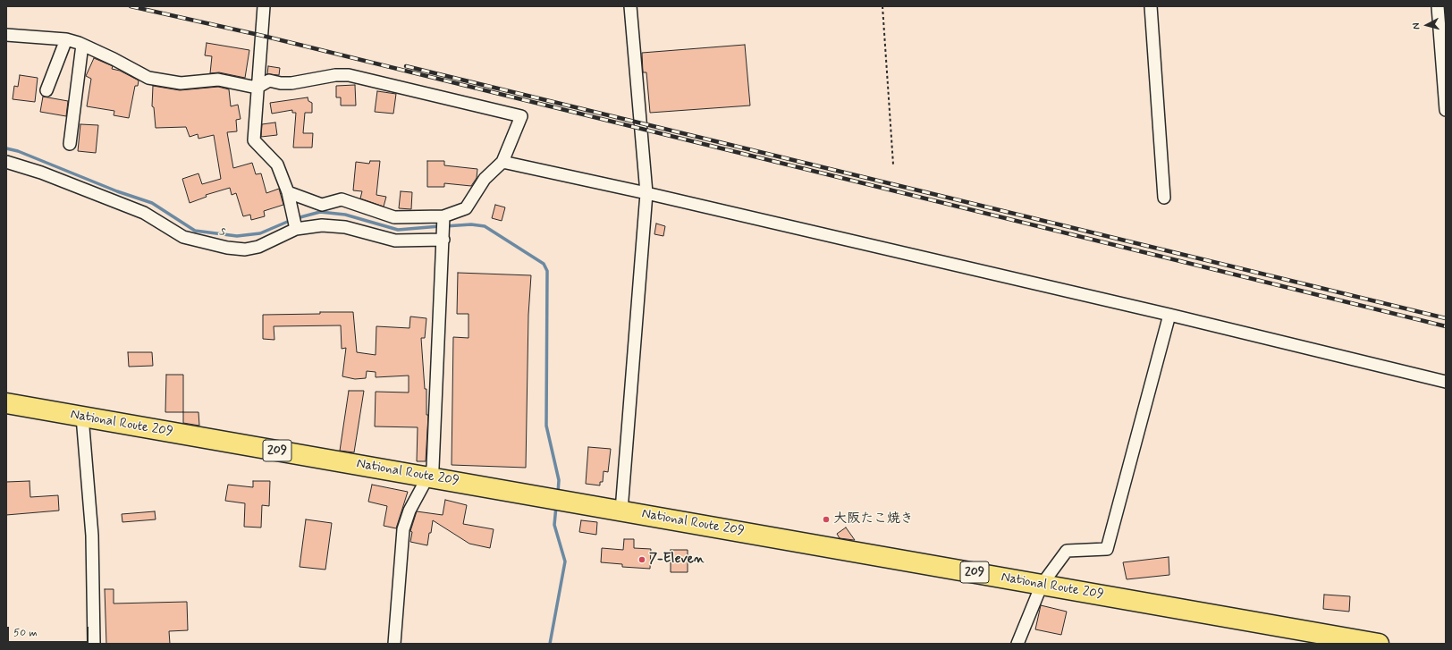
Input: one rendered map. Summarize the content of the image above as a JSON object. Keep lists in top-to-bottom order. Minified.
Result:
{"streets":{"highway":["National Route 209","209"],"street":["s"]},"places":["大阪たこ焼き","7-Eleven"],"scale_bar":"50 m","north":"left"}
